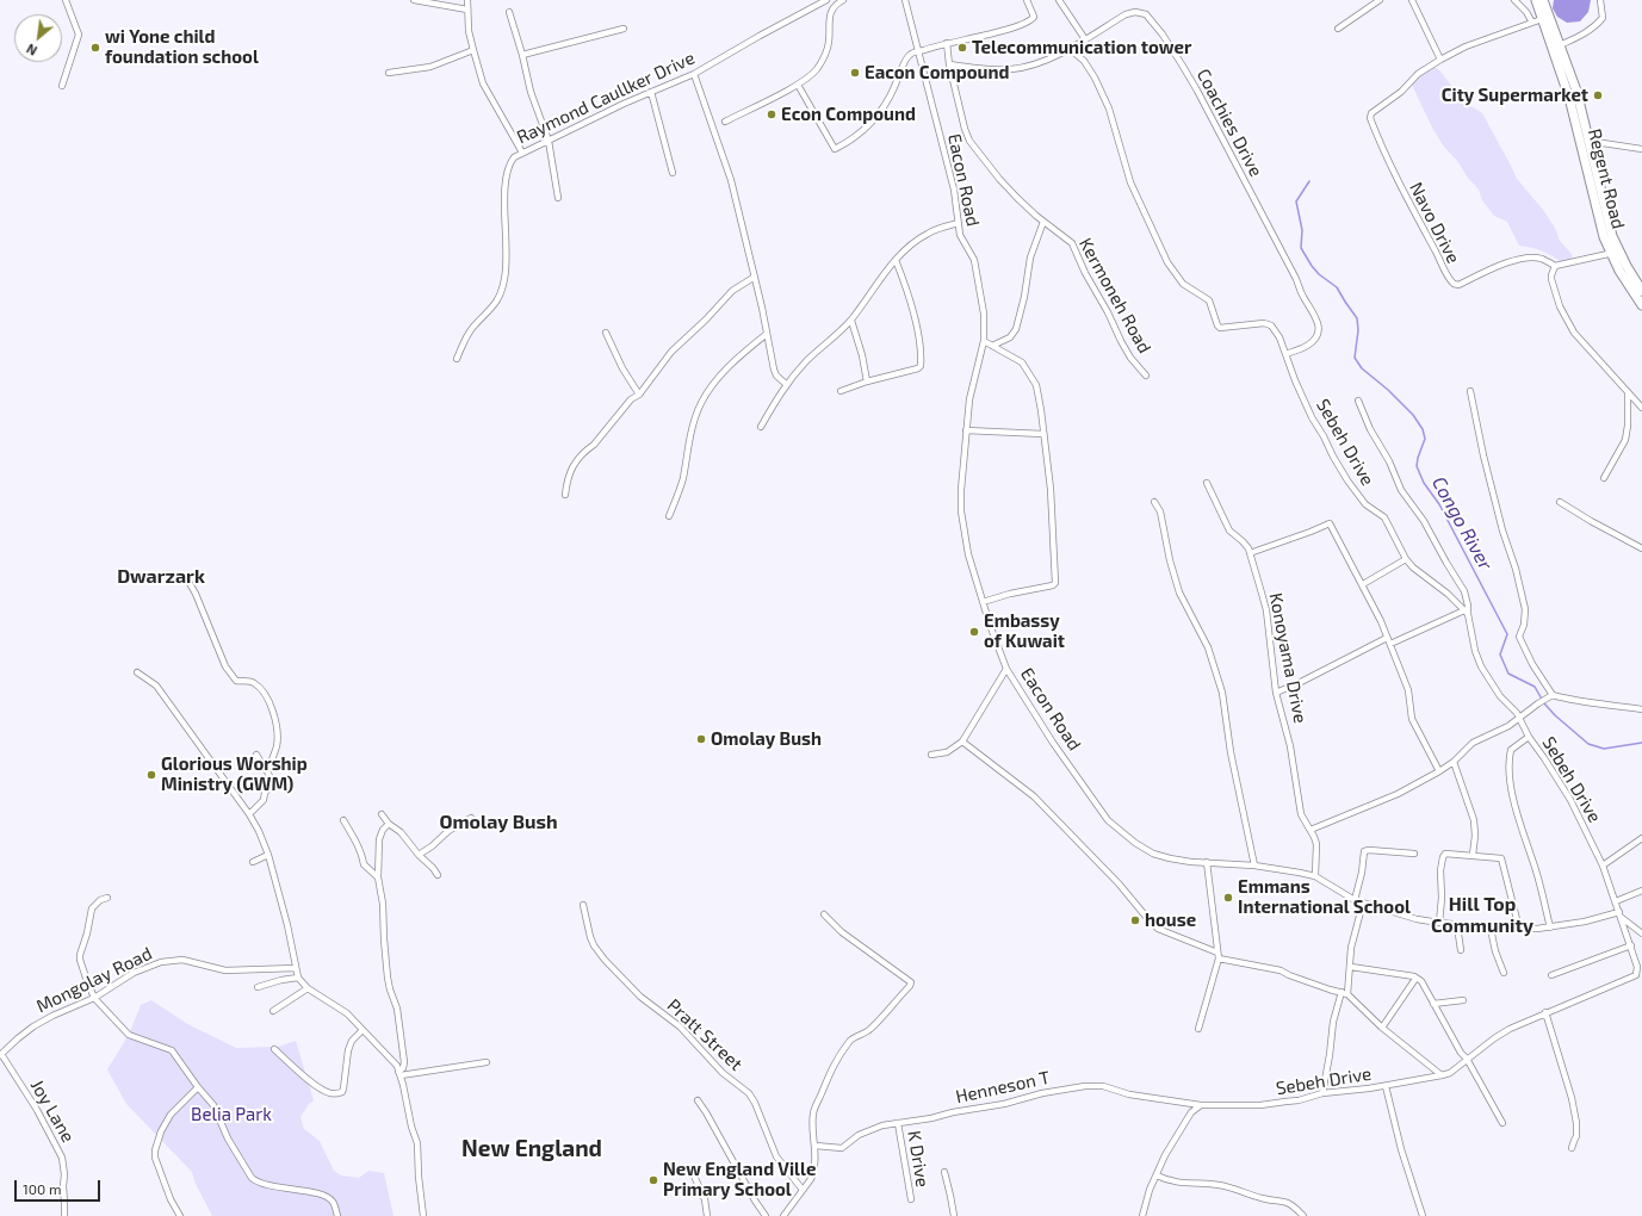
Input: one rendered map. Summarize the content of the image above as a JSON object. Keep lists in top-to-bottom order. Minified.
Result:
{"streets":{"main road":["Regent Road"],"street":["Raymond Caullker Drive","Coachies Drive","Eacon Road","Navo Drive","Kermoneh Road","Sebeh Drive","Konoyama Drive","Mongolay Road","Pratt Street","Henneson T","Joy Lane","K Drive"]},"crossings":[["Coachies Drive","Kermoneh Road"],["Coachies Drive","Sebeh Drive"],["Eacon Road","Sebeh Drive"],["Eacon Road","Konoyama Drive"],["Sebeh Drive","Henneson T"],["Mongolay Road","Joy Lane"],["Henneson T","K Drive"]],"districts":["Dwarzark","Omolay Bush","Hill Top Community","New England"],"water":["Congo River"],"parks":["Belia Park"],"places":["wi Yone child foundation school","Telecommunication tower","Eacon Compound","City Supermarket","Econ Compound","Embassy of Kuwait","Omolay Bush","Glorious Worship Ministry (GWM)","Emmans International School","house","New England Ville Primary School"],"scale_bar":"100 m","north":"bottom left"}
